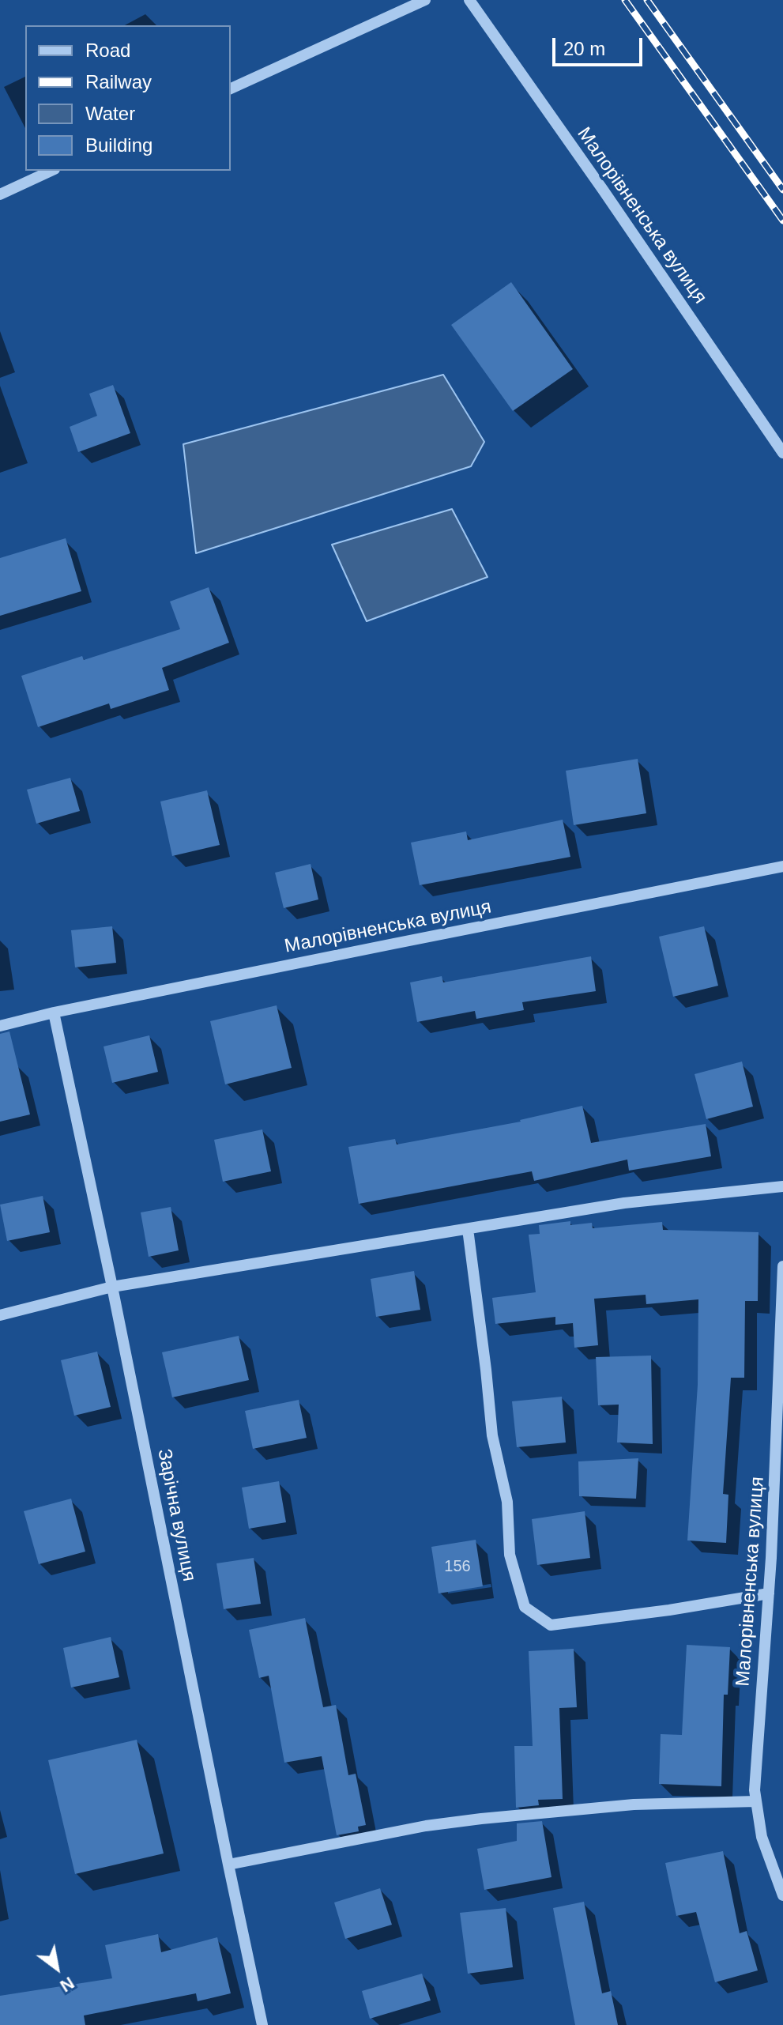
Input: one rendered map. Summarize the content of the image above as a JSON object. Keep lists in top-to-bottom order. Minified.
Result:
{"streets":{"street":["Малорівненська вулиця","Зарічна вулиця"]},"crossings":[["Малорівненська вулиця","Зарічна вулиця"]],"house_numbers":["156"],"legend":["Road","Railway","Water","Building"],"scale_bar":"20 m","north":"bottom right"}
